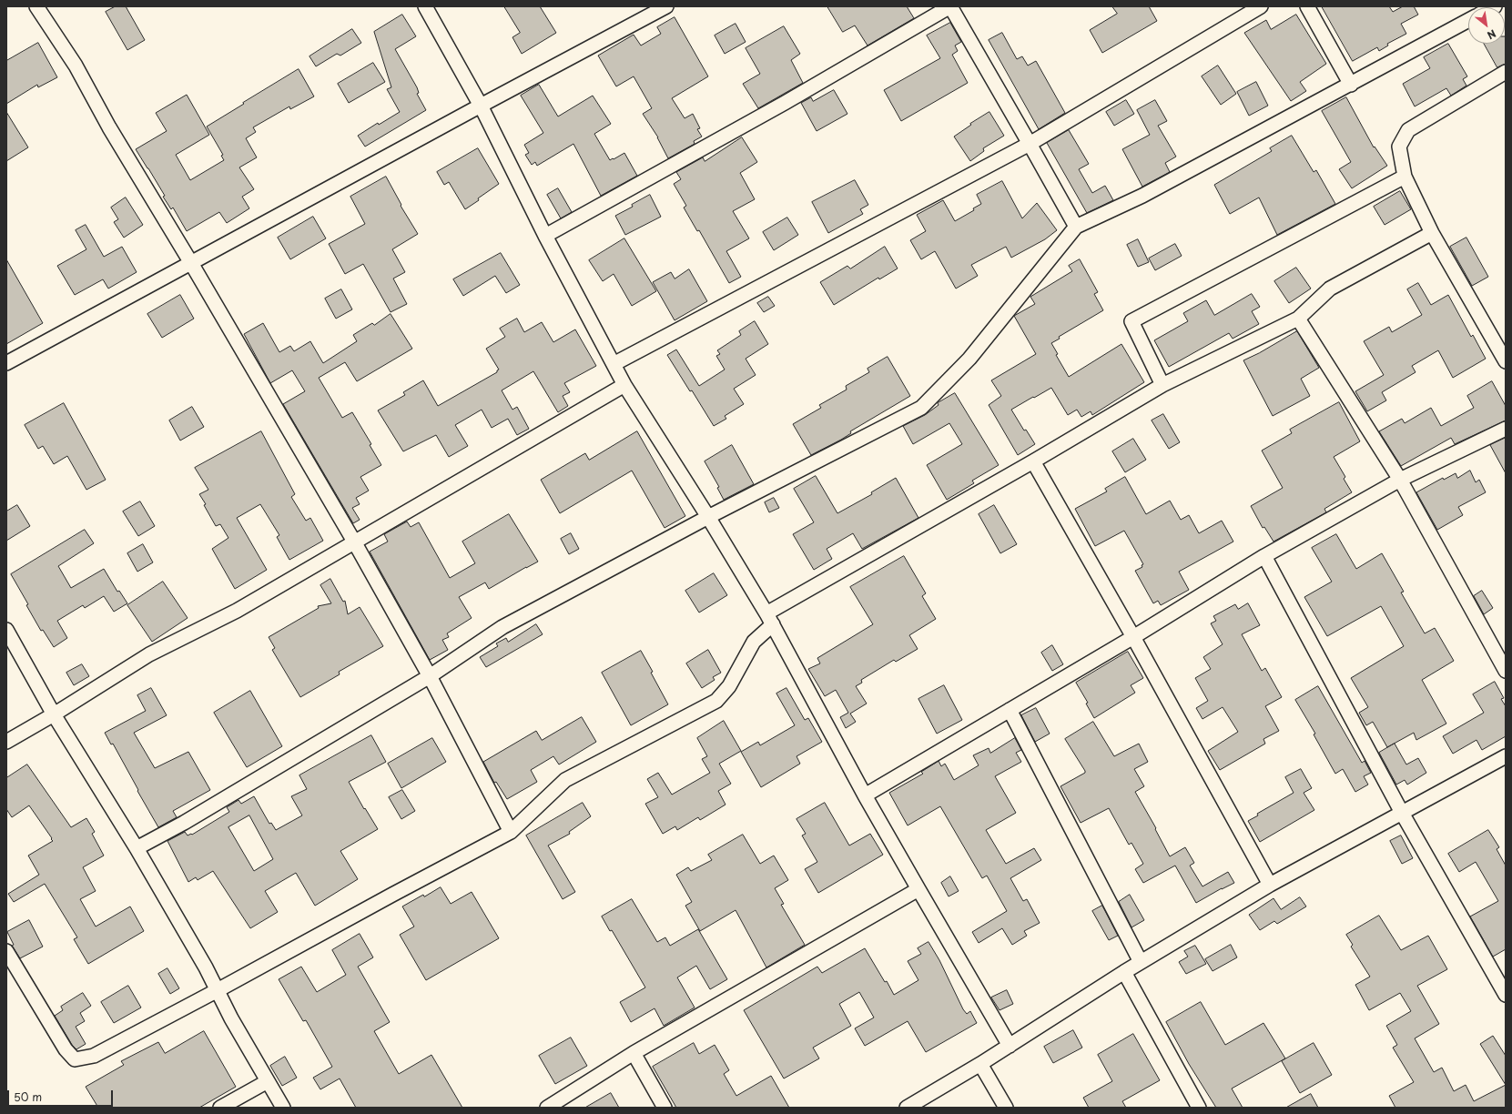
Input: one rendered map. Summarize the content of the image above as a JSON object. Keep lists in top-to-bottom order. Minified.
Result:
{"scale_bar":"50 m","north":"bottom right"}
